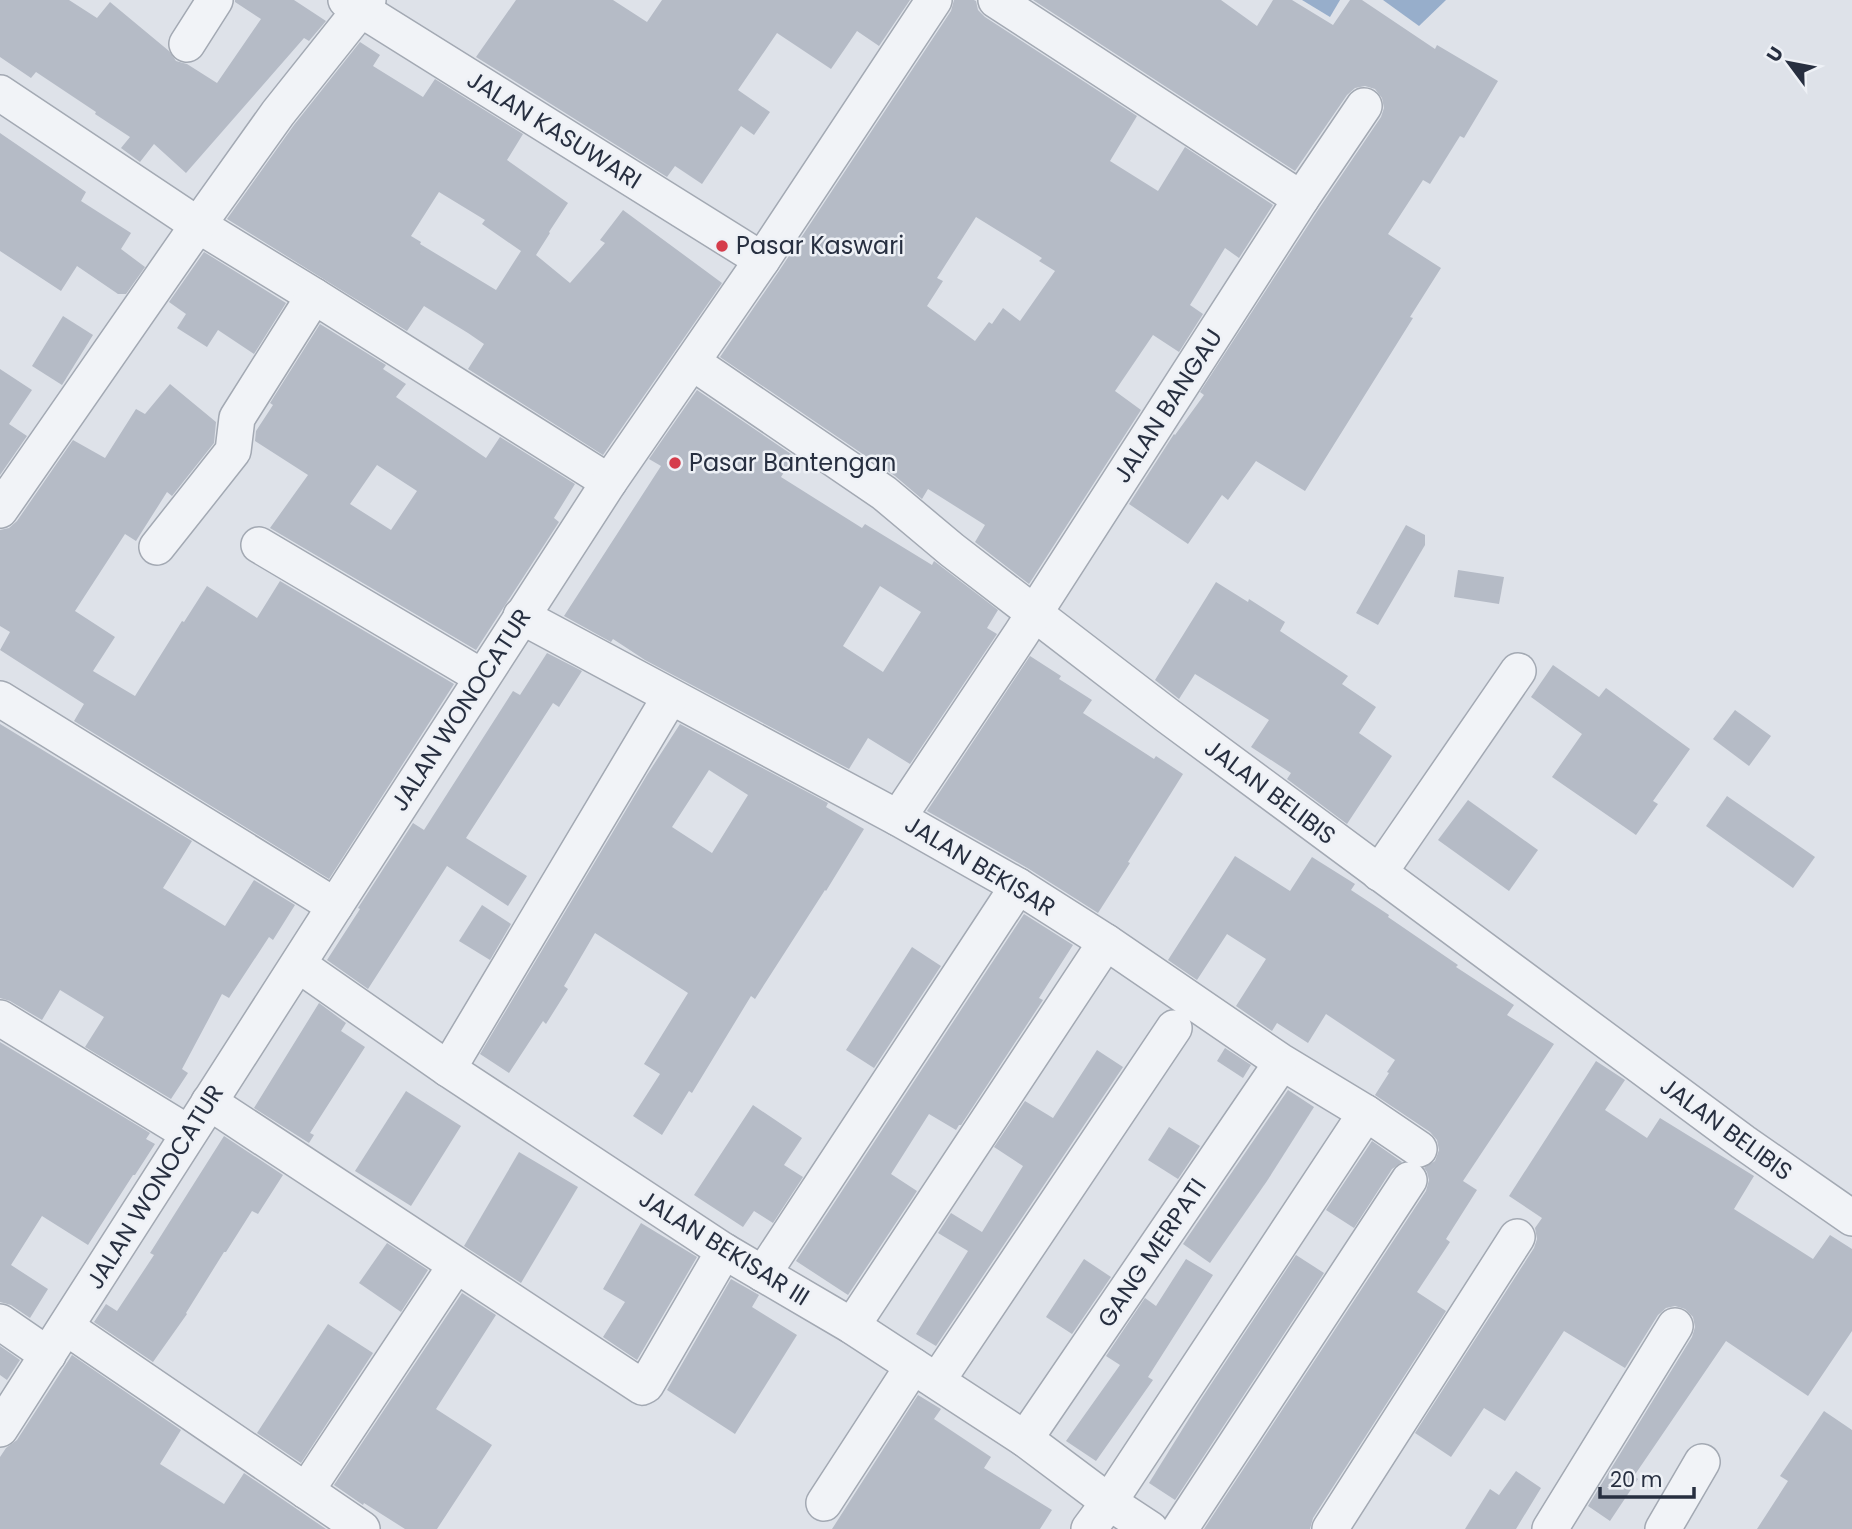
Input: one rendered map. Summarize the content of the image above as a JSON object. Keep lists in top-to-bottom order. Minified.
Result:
{"streets":{"street":["JALAN KASUWARI","JALAN BANGAU","JALAN WONOCATUR","JALAN BELIBIS","JALAN BEKISAR","JALAN BEKISAR III","GANG MERPATI"]},"crossings":[["JALAN KASUWARI","JALAN WONOCATUR"],["JALAN BANGAU","JALAN BELIBIS"],["JALAN BANGAU","JALAN BEKISAR"],["JALAN WONOCATUR","JALAN BELIBIS"],["JALAN WONOCATUR","JALAN BEKISAR"],["JALAN WONOCATUR","JALAN BEKISAR III"],["JALAN BEKISAR III","GANG MERPATI"]],"places":["Pasar Kaswari","Pasar Bantengan"],"scale_bar":"20 m","north":"top left"}
